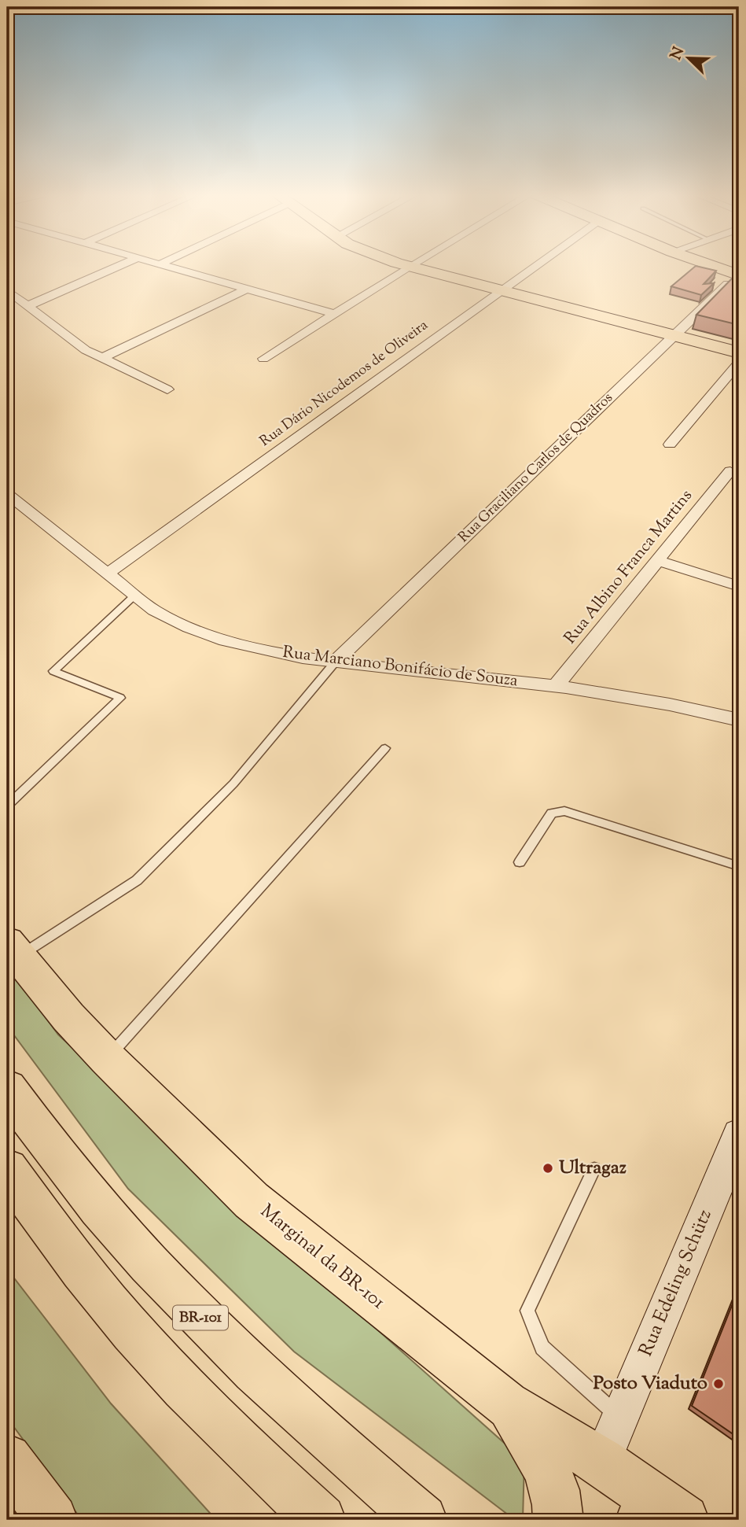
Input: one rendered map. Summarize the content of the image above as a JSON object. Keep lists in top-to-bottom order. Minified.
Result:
{"streets":{"highway":["Marginal da BR-101","BR-101"],"main road":["Rua Edeling Schütz"],"street":["Rua Dário Nicodemos de Oliveira","Rua Graciliano Carlos de Quadros","Rua Albino Franca Martins","Rua Marciano Bonifácio de Souza"]},"crossings":[["Rua Dário Nicodemos de Oliveira","Rua Marciano Bonifácio de Souza"],["Rua Graciliano Carlos de Quadros","Rua Marciano Bonifácio de Souza"],["Rua Albino Franca Martins","Rua Marciano Bonifácio de Souza"],["Marginal da BR-101","Rua Edeling Schütz"]],"places":["Ultragaz","Posto Viaduto"],"north":"top left"}
